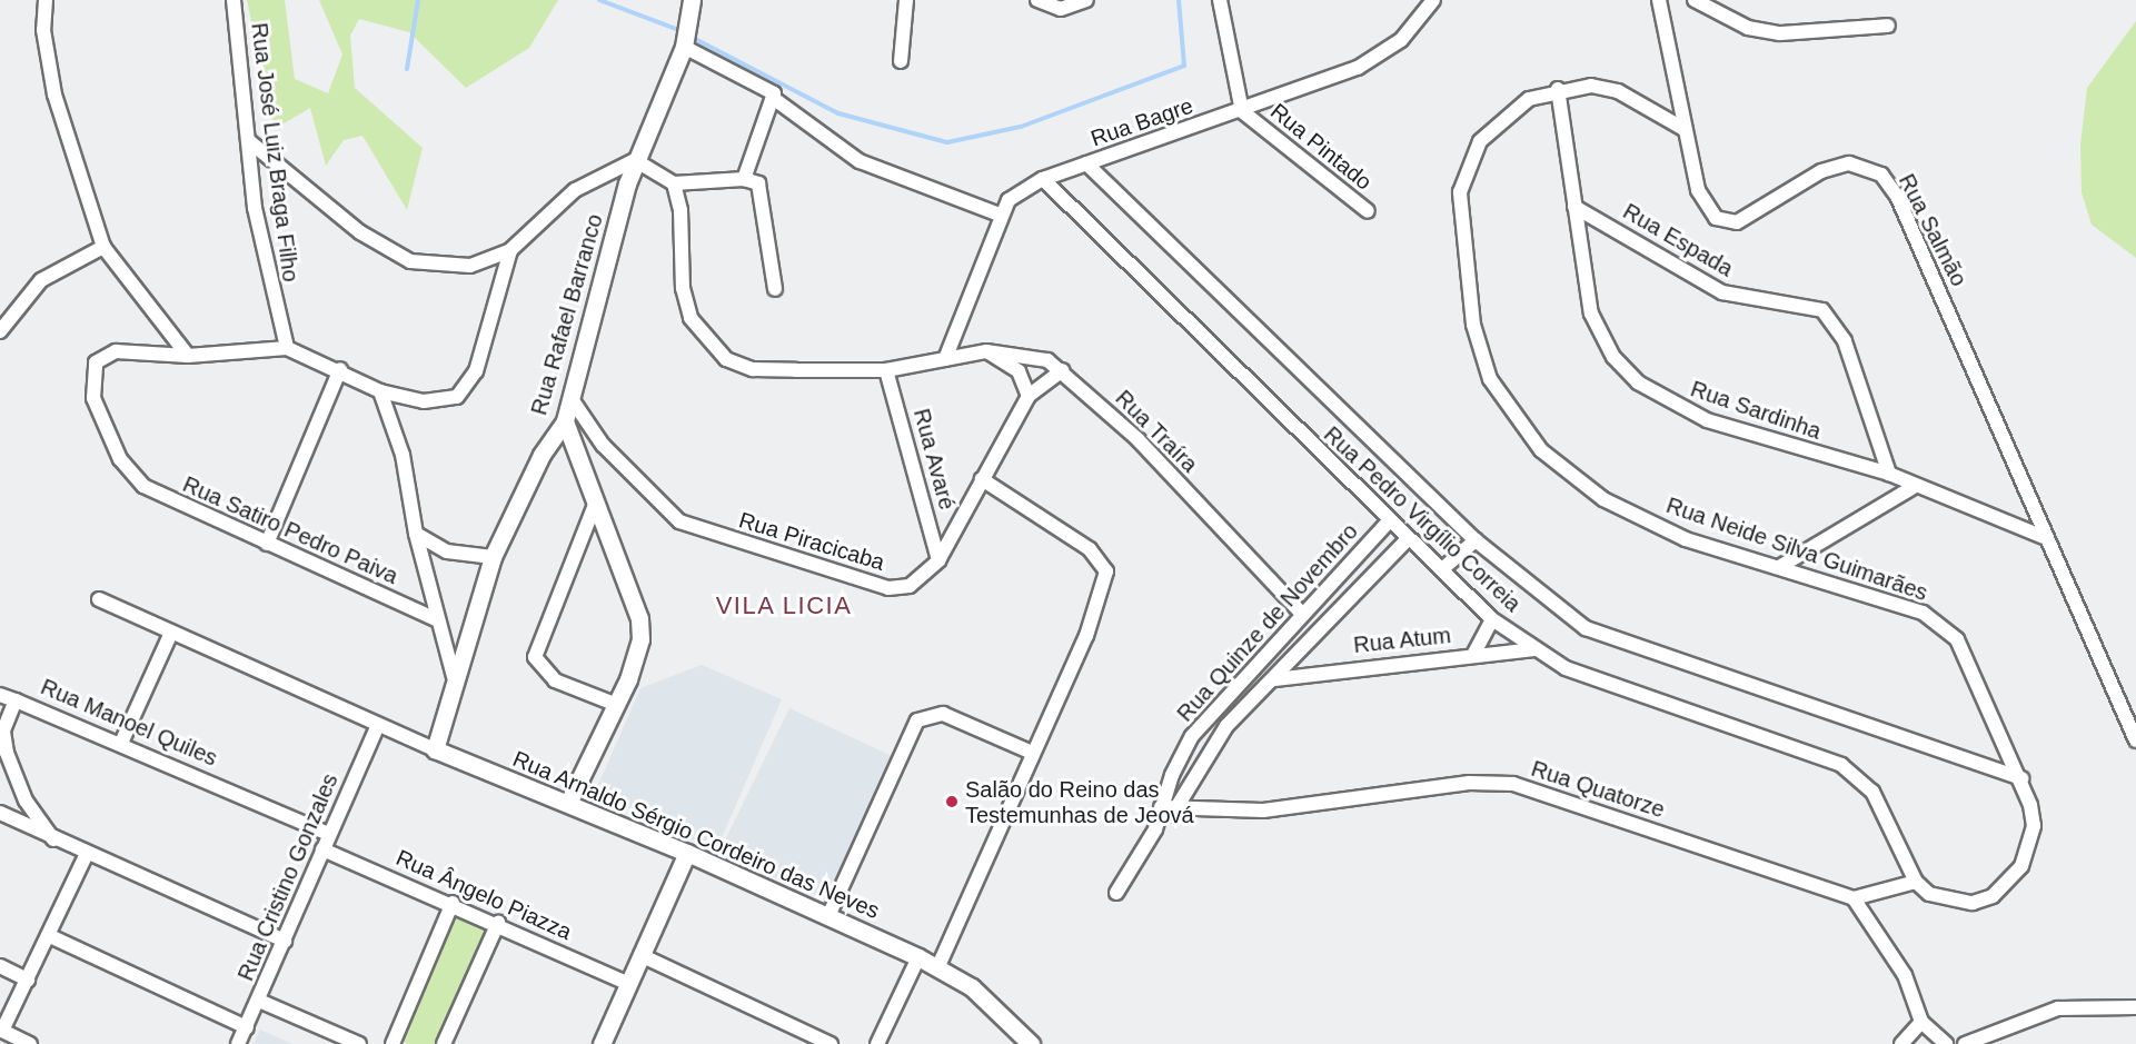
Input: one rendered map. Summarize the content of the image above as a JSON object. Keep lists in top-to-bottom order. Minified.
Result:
{"streets":{"street":["Rua Bagre","Rua Pintado","Rua José Luiz Braga Filho","Rua Salmão","Rua Espada","Rua Rafael Barranco","Rua Sardinha","Rua Traíra","Rua Avaré","Rua Pedro Virgílio Correia","Rua Satiro Pedro Paiva","Rua Piracicaba","Rua Neide Silva Guimarães","Rua Quinze de Novembro","Rua Atum","Rua Manoel Quiles","Rua Quatorze","Rua Arnaldo Sérgio Cordeiro das Neves","Rua Cristino Gonzales","Rua Ângelo Piazza"]},"crossings":[["Rua Bagre","Rua Pintado"],["Rua Bagre","Rua Traíra"],["Rua Bagre","Rua Pedro Virgílio Correia"],["Rua Salmão","Rua Sardinha"],["Rua Salmão","Rua Neide Silva Guimarães"],["Rua Espada","Rua Sardinha"],["Rua Rafael Barranco","Rua Piracicaba"],["Rua Rafael Barranco","Rua Arnaldo Sérgio Cordeiro das Neves"],["Rua Sardinha","Rua Neide Silva Guimarães"],["Rua Traíra","Rua Avaré"],["Rua Traíra","Rua Piracicaba"],["Rua Traíra","Rua Quinze de Novembro"],["Rua Avaré","Rua Piracicaba"],["Rua Pedro Virgílio Correia","Rua Neide Silva Guimarães"],["Rua Pedro Virgílio Correia","Rua Quinze de Novembro"],["Rua Pedro Virgílio Correia","Rua Atum"],["Rua Quinze de Novembro","Rua Atum"],["Rua Quinze de Novembro","Rua Quatorze"],["Rua Manoel Quiles","Rua Cristino Gonzales"],["Rua Cristino Gonzales","Rua Ângelo Piazza"]],"districts":["VILA LICIA"],"places":["Salão do Reino das Testemunhas de Jeová"]}
